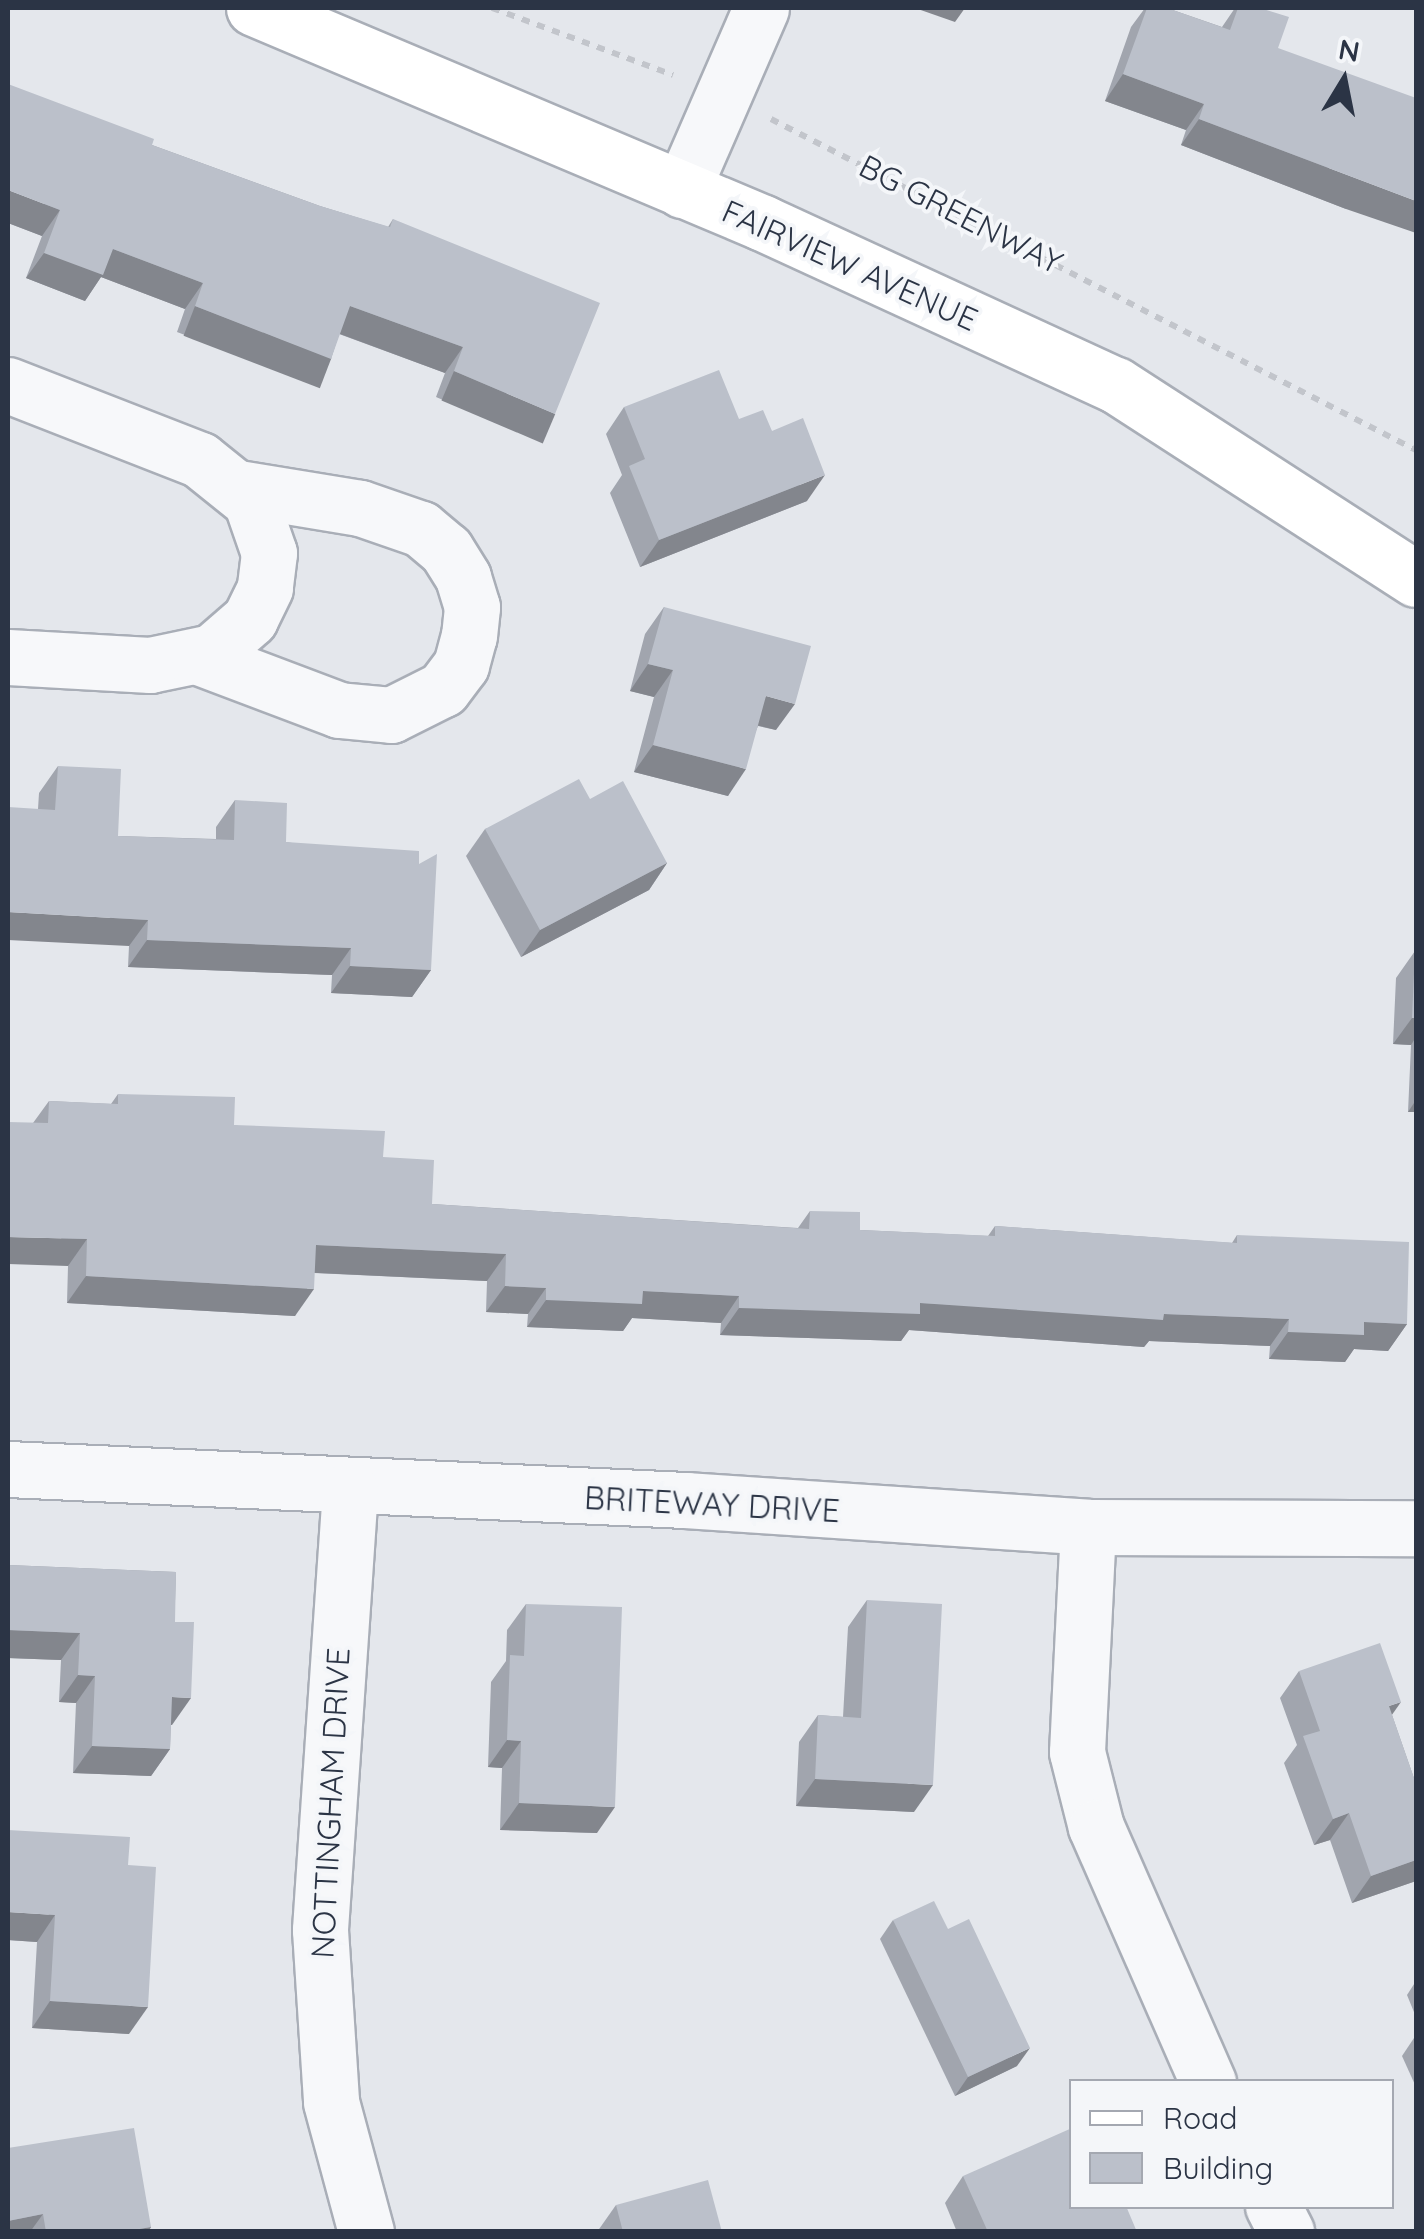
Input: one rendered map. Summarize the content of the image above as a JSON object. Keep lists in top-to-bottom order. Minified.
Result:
{"streets":{"main road":["FAIRVIEW AVENUE"],"street":["BRITEWAY DRIVE","NOTTINGHAM DRIVE"],"path":["BG GREENWAY"]},"crossings":[["BRITEWAY DRIVE","NOTTINGHAM DRIVE"]],"legend":["Road","Building"],"north":"top"}
